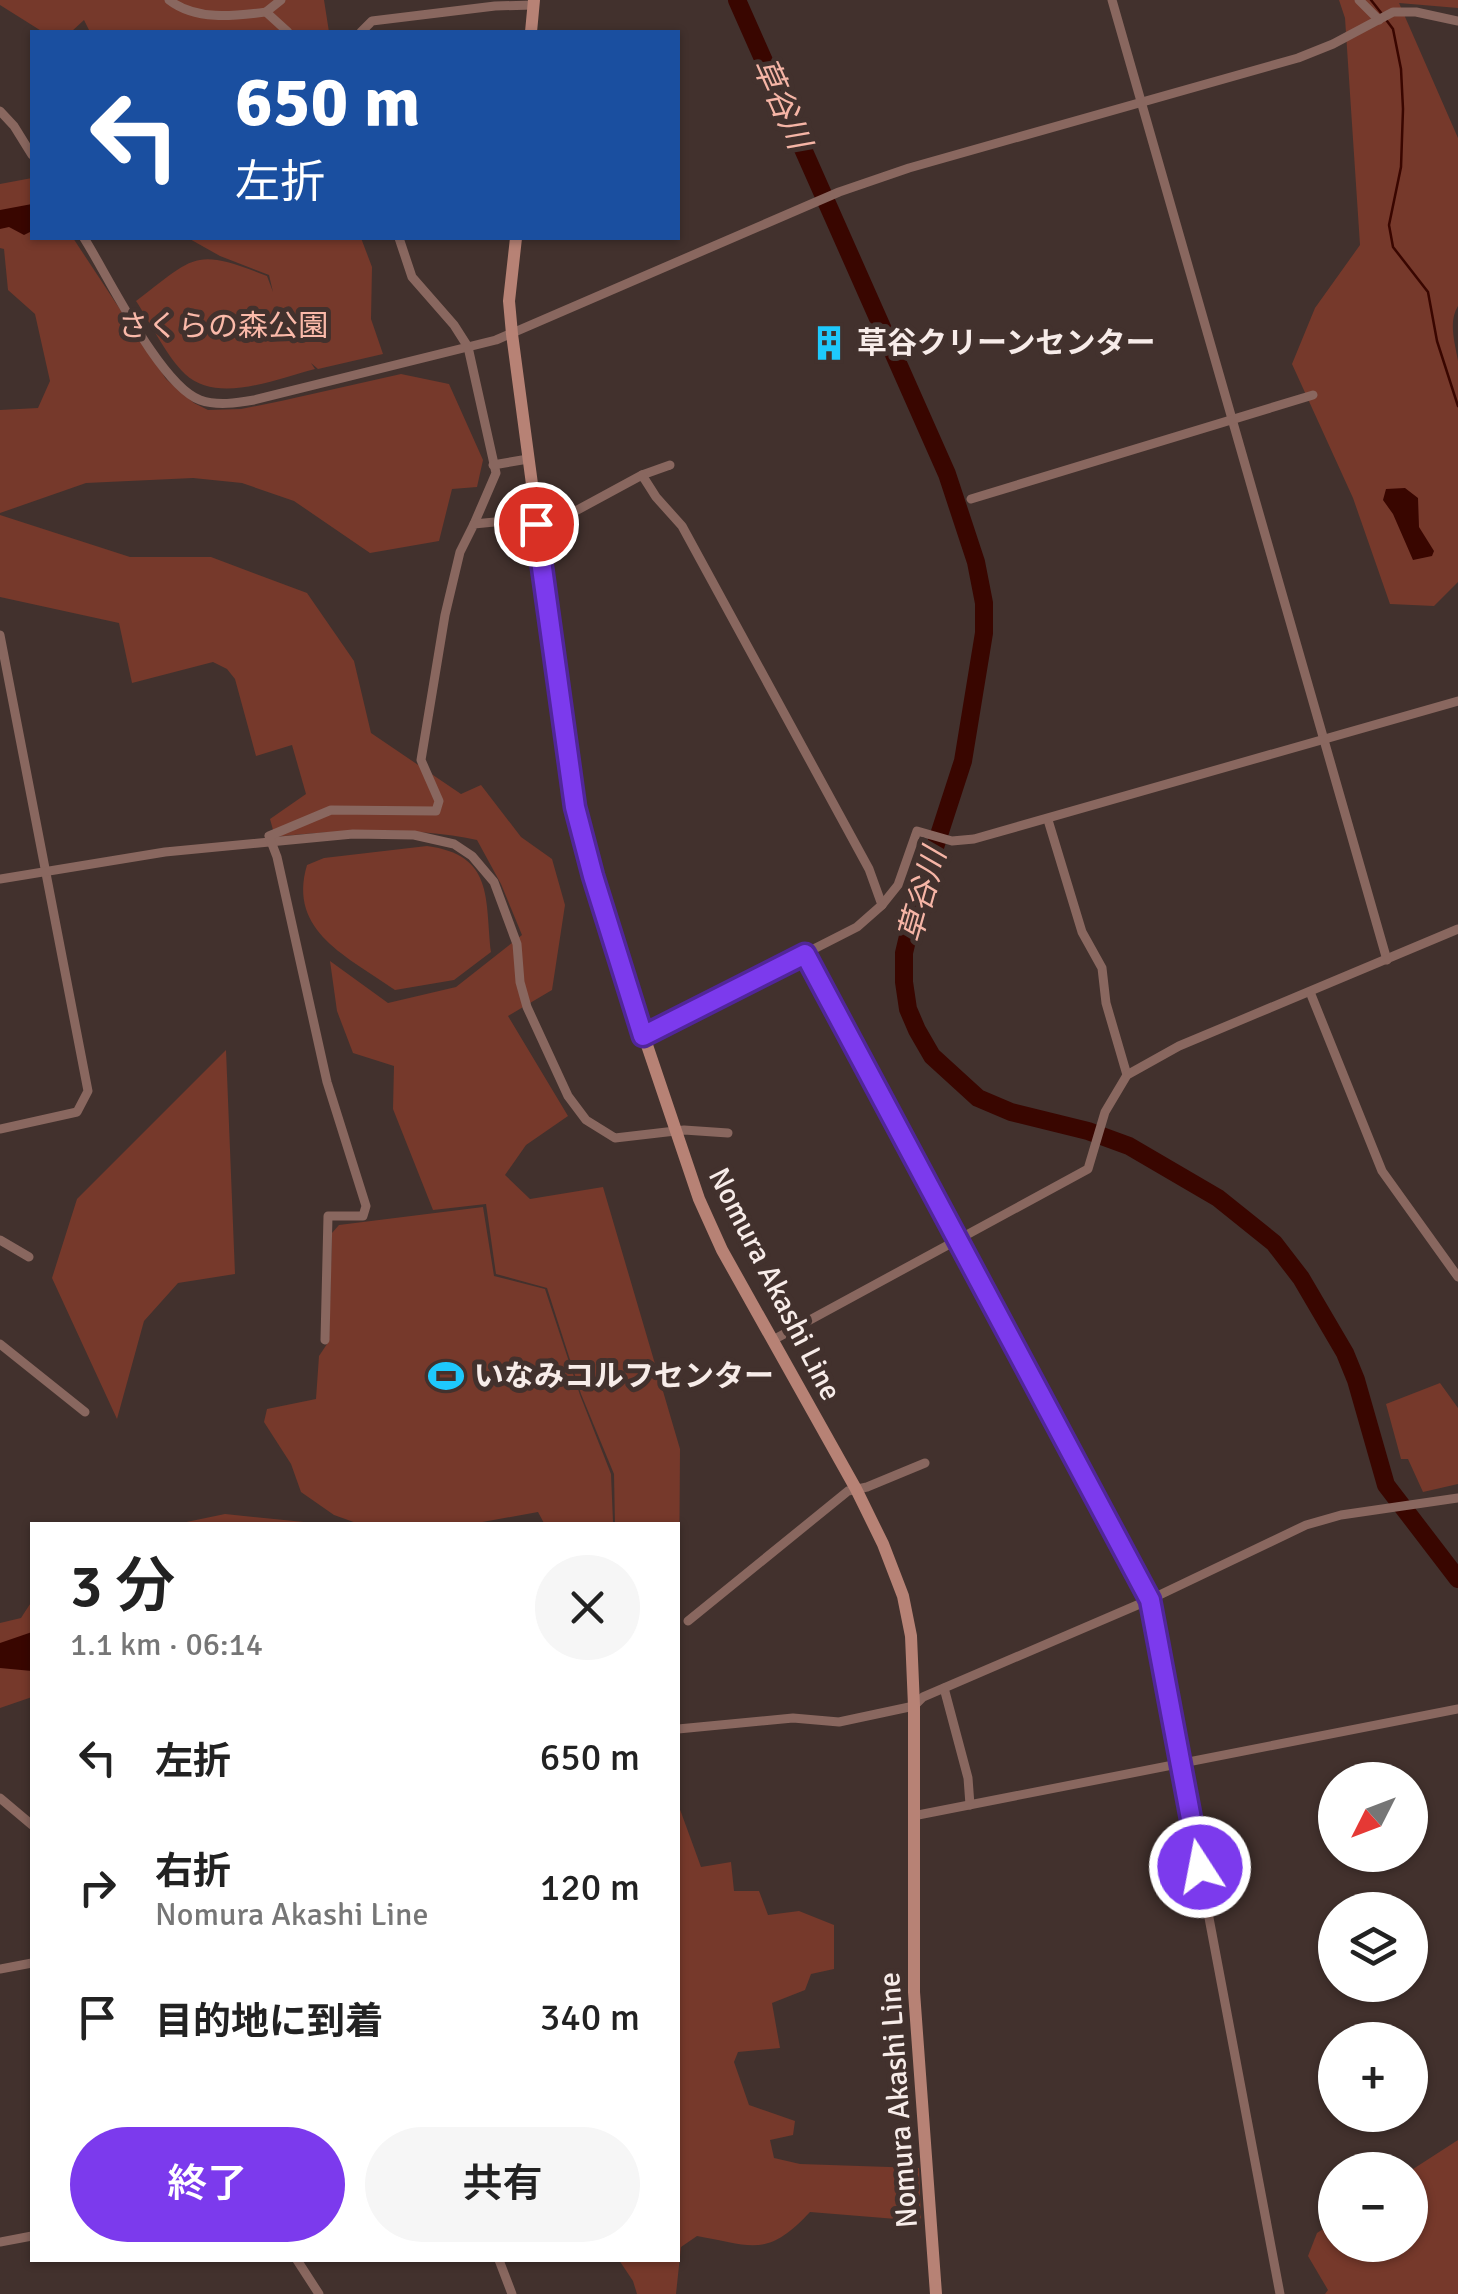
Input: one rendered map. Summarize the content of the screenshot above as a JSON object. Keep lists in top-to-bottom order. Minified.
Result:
{"streets":{"main road":["Nomura Akashi Line"]},"water":["草谷川"],"parks":["さくらの森公園"],"places":{"building":["草谷クリーンセンター"],"sports":["いなみコルフセンター"]},"north":"bottom left","page":{"turn":["650 m","左折"],"heading":["3 分","1.1 km · 06:14"],"list":[{"name":"左折","value":"650 m"},{"name":"右折","note":"Nomura Akashi Line","value":"120 m"},{"name":"目的地に到着","value":"340 m"}],"map_buttons":["+","−"],"buttons":["終了","共有"]}}
